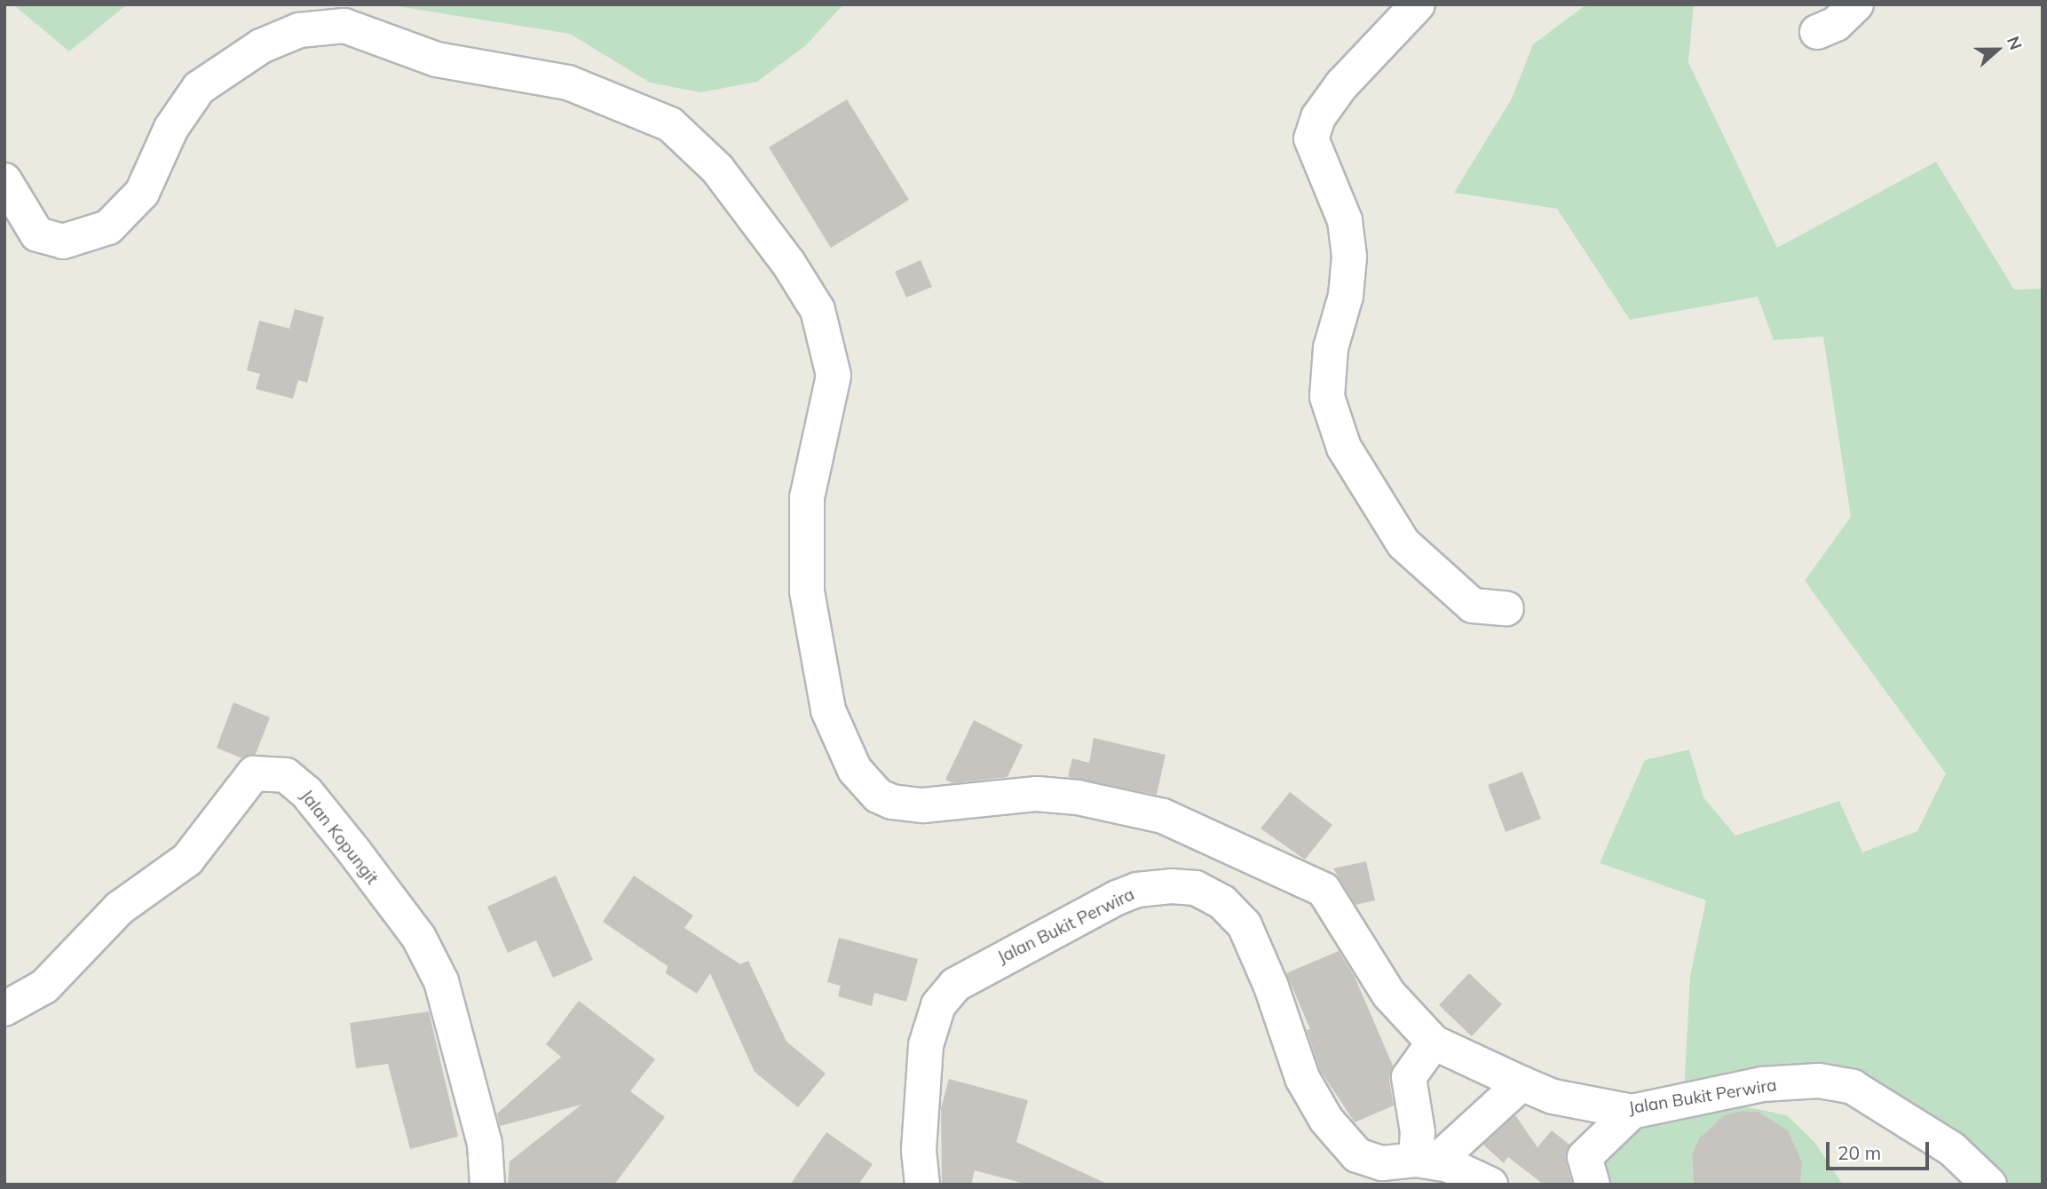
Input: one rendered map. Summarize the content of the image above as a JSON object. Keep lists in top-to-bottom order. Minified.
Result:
{"streets":{"street":["Jalan Kopungit","Jalan Bukit Perwira"]},"scale_bar":"20 m","north":"right"}
